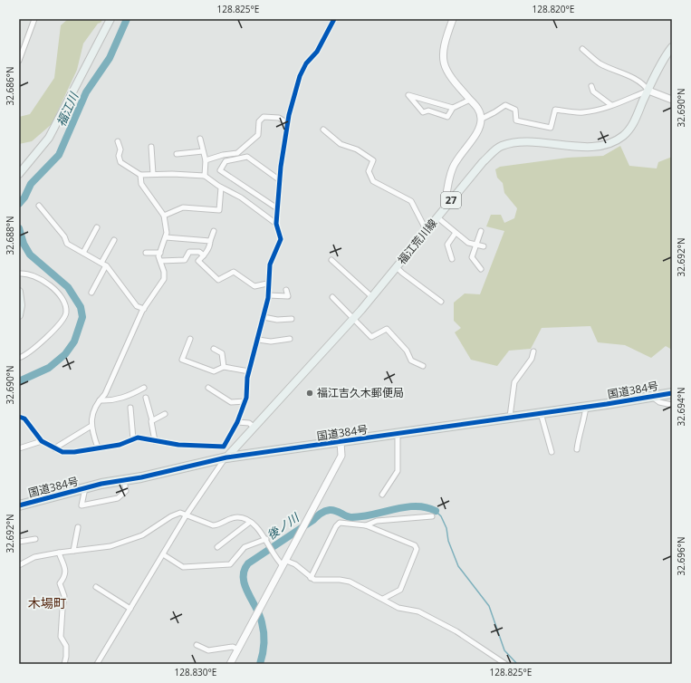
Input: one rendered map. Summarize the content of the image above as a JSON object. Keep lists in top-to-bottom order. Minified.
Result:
{"streets":{"highway":["国道384号"],"main road":["27","福江荒川線"]},"crossings":[["福江荒川線","国道384号"]],"districts":["木場町"],"water":["福江川","後ノ川"],"places":["福江吉久木郵便局"],"coordinates":["128.825°E","128.820°E","32.686°N","32.690°N","32.688°N","32.692°N","32.694°N","32.696°N","128.830°E"]}
